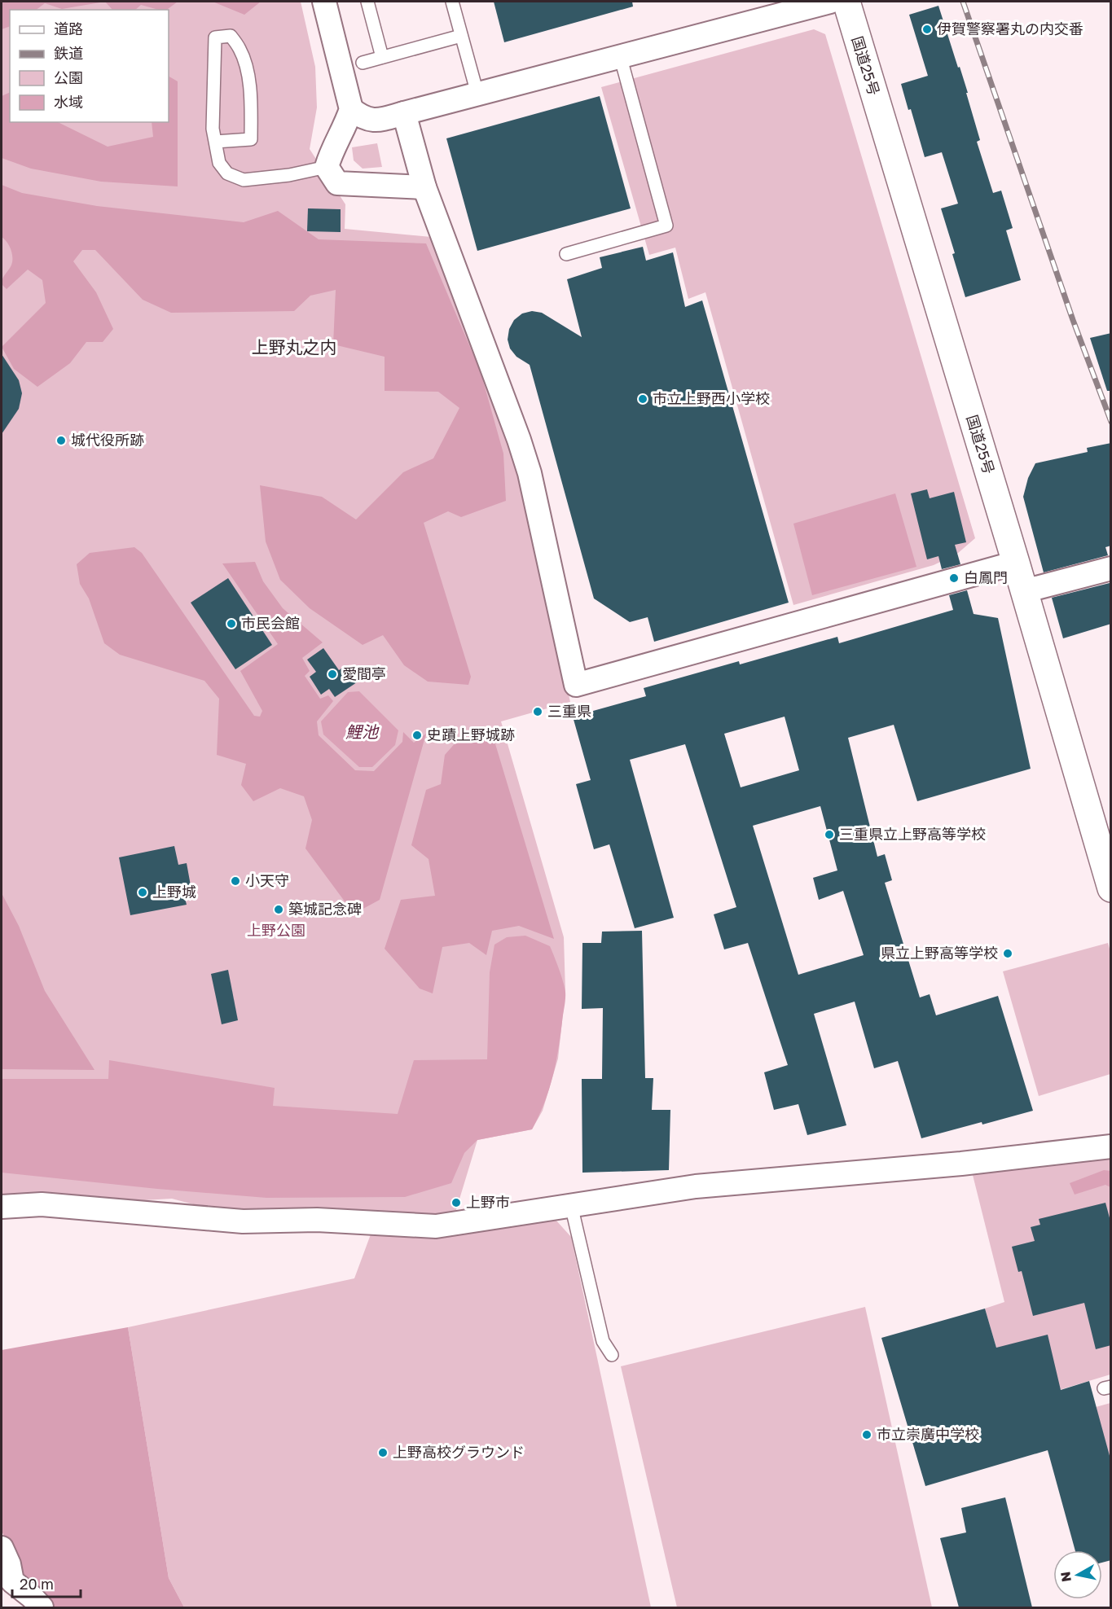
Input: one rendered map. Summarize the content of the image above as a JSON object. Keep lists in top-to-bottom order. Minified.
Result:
{"streets":{"highway":["国道25号"]},"districts":["上野丸之内"],"water":["鯉池"],"parks":["上野公園"],"places":["伊賀警察署丸の内交番","市立上野西小学校","城代役所跡","白鳳門","市民会館","愛間亭","三重県","史蹟上野城跡","三重県立上野高等学校","小天守","上野城","築城記念碑","県立上野高等学校","上野市","市立崇廣中学校","上野高校グラウンド"],"legend":["道路","鉄道","公園","水域"],"scale_bar":"20 m","north":"left"}
